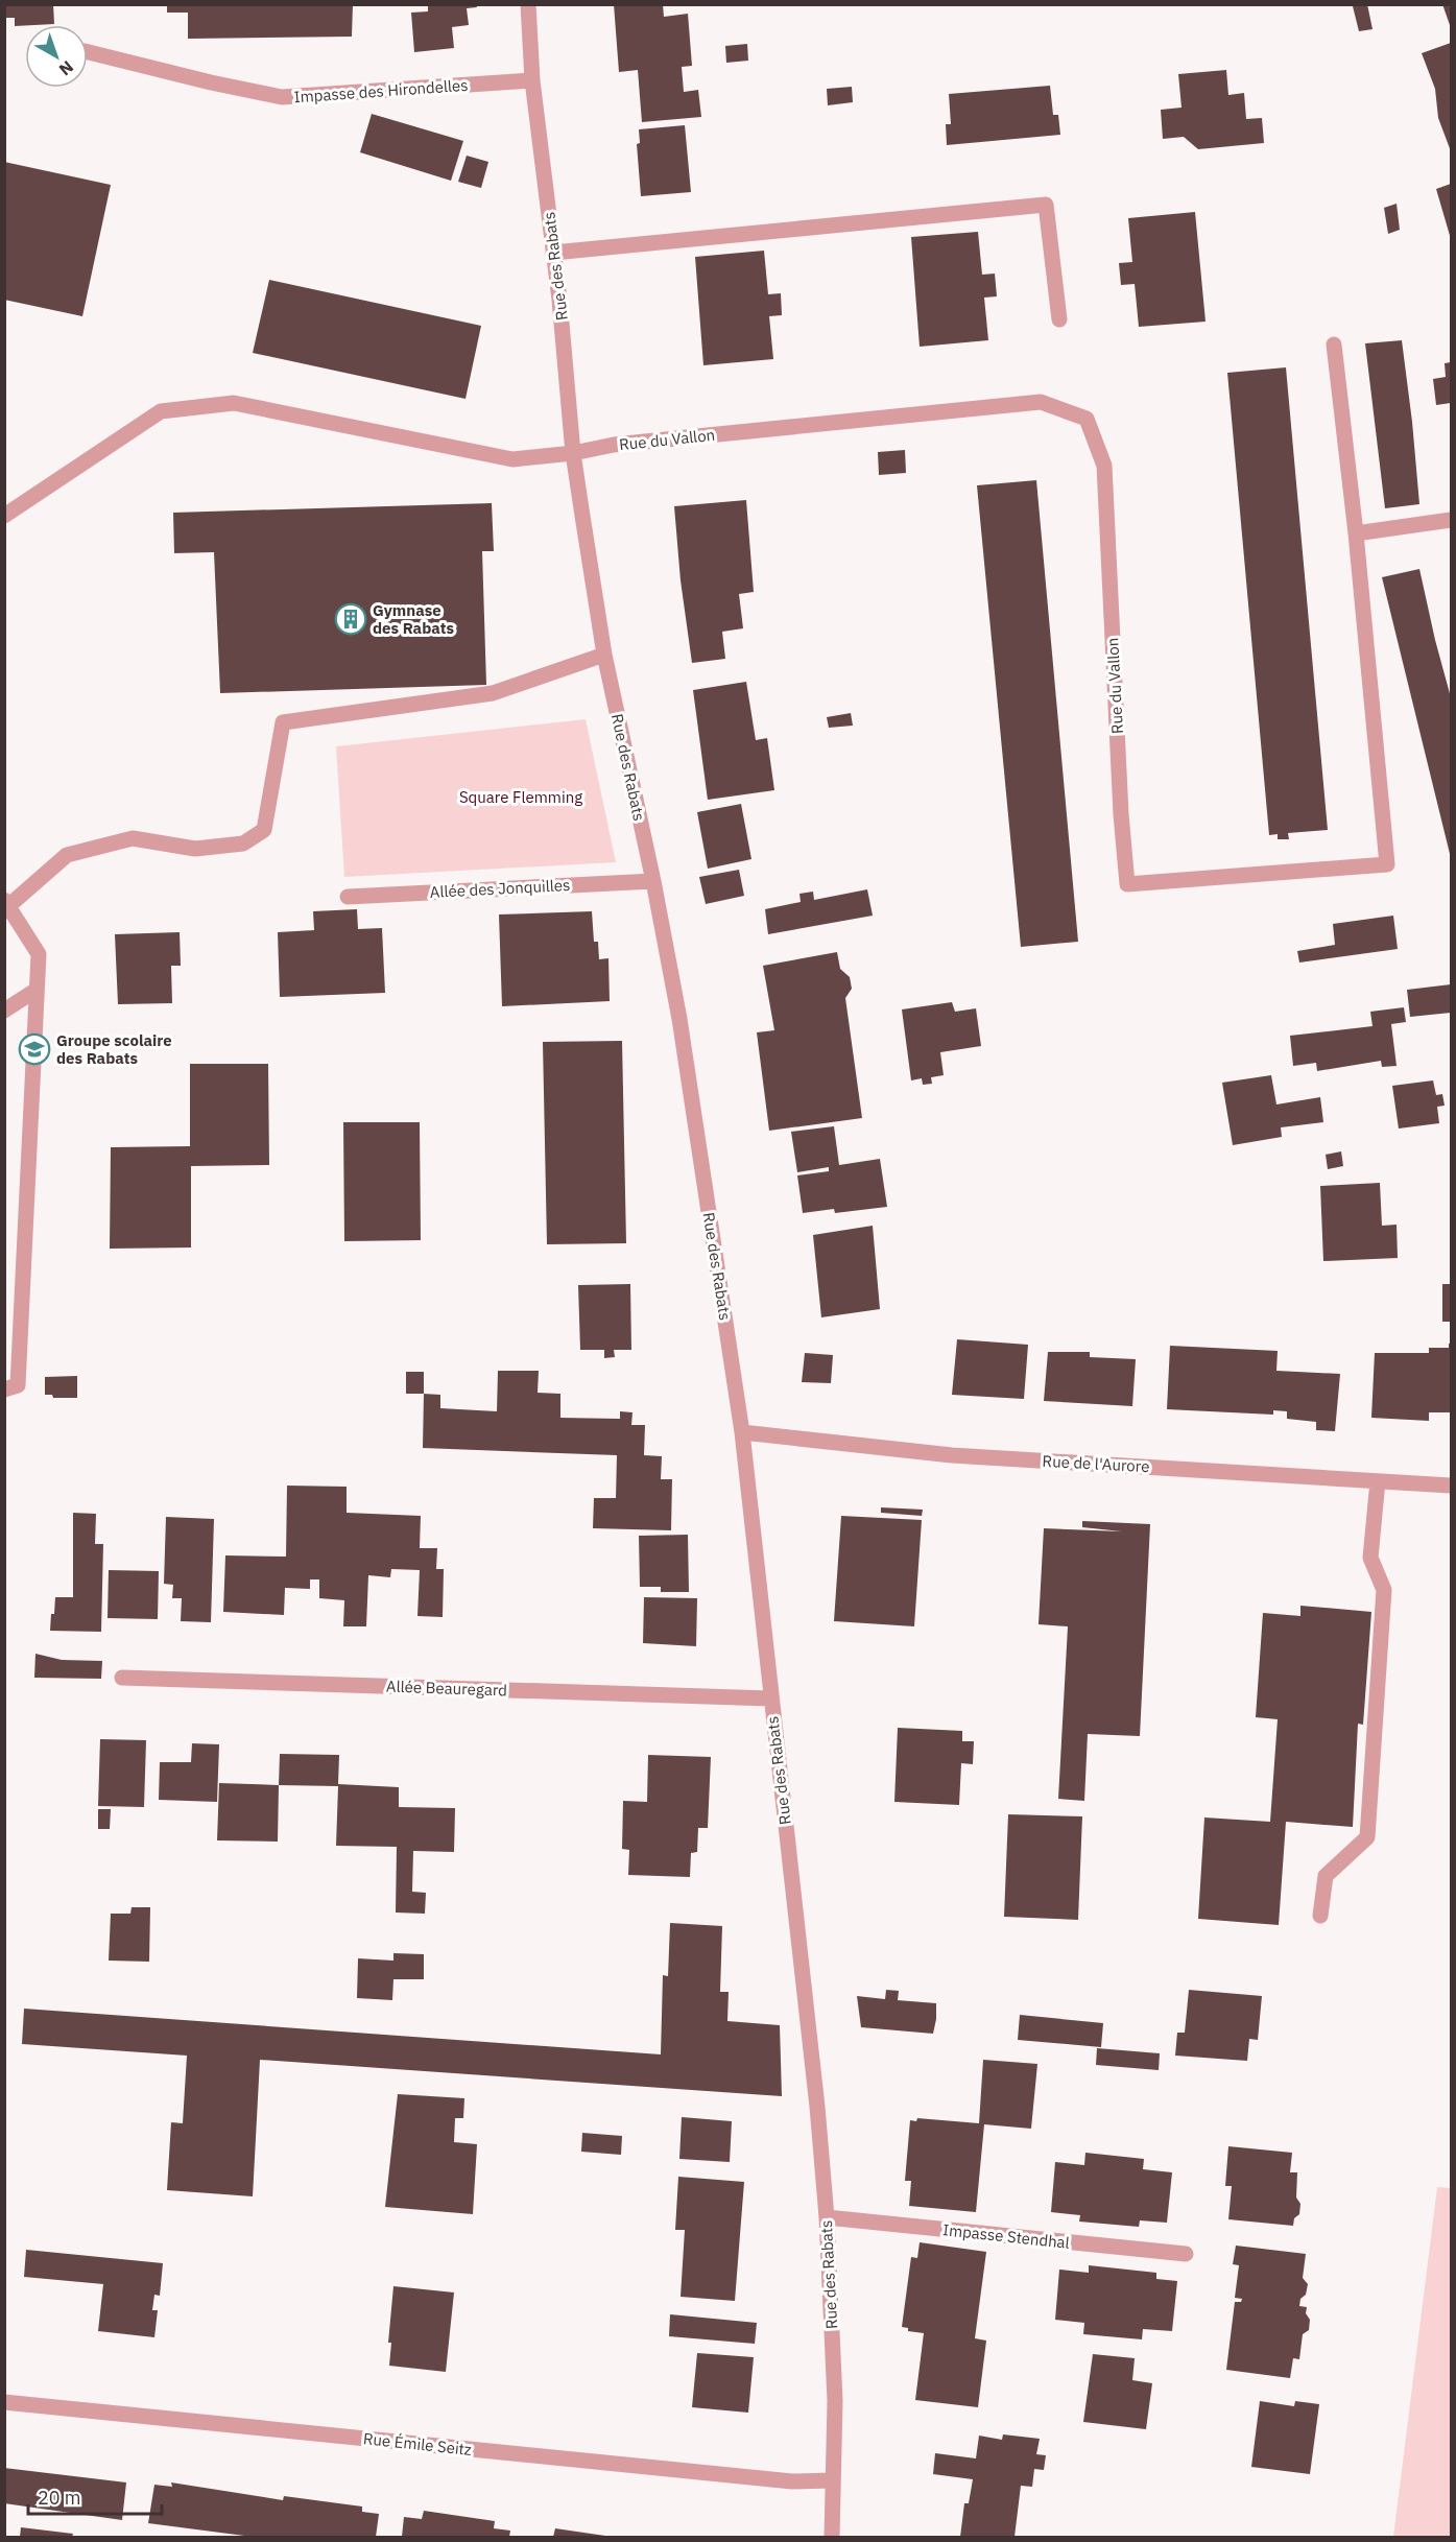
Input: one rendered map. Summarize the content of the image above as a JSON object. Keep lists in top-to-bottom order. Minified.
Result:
{"streets":{"street":["Impasse des Hirondelles","Rue des Rabats","Rue du Vallon","Allée des Jonquilles","Rue de l'Aurore","Allée Beauregard","Impasse Stendhal","Rue Émile Seitz"]},"crossings":[["Impasse des Hirondelles","Rue des Rabats"],["Rue des Rabats","Rue du Vallon"],["Rue des Rabats","Allée des Jonquilles"],["Rue des Rabats","Rue de l'Aurore"],["Rue des Rabats","Allée Beauregard"],["Rue des Rabats","Impasse Stendhal"],["Rue des Rabats","Rue Émile Seitz"]],"parks":["Square Flemming"],"places":{"building":["Gymnase des Rabats"],"school or university":["Groupe scolaire des Rabats"]},"scale_bar":"20 m","north":"bottom right"}
